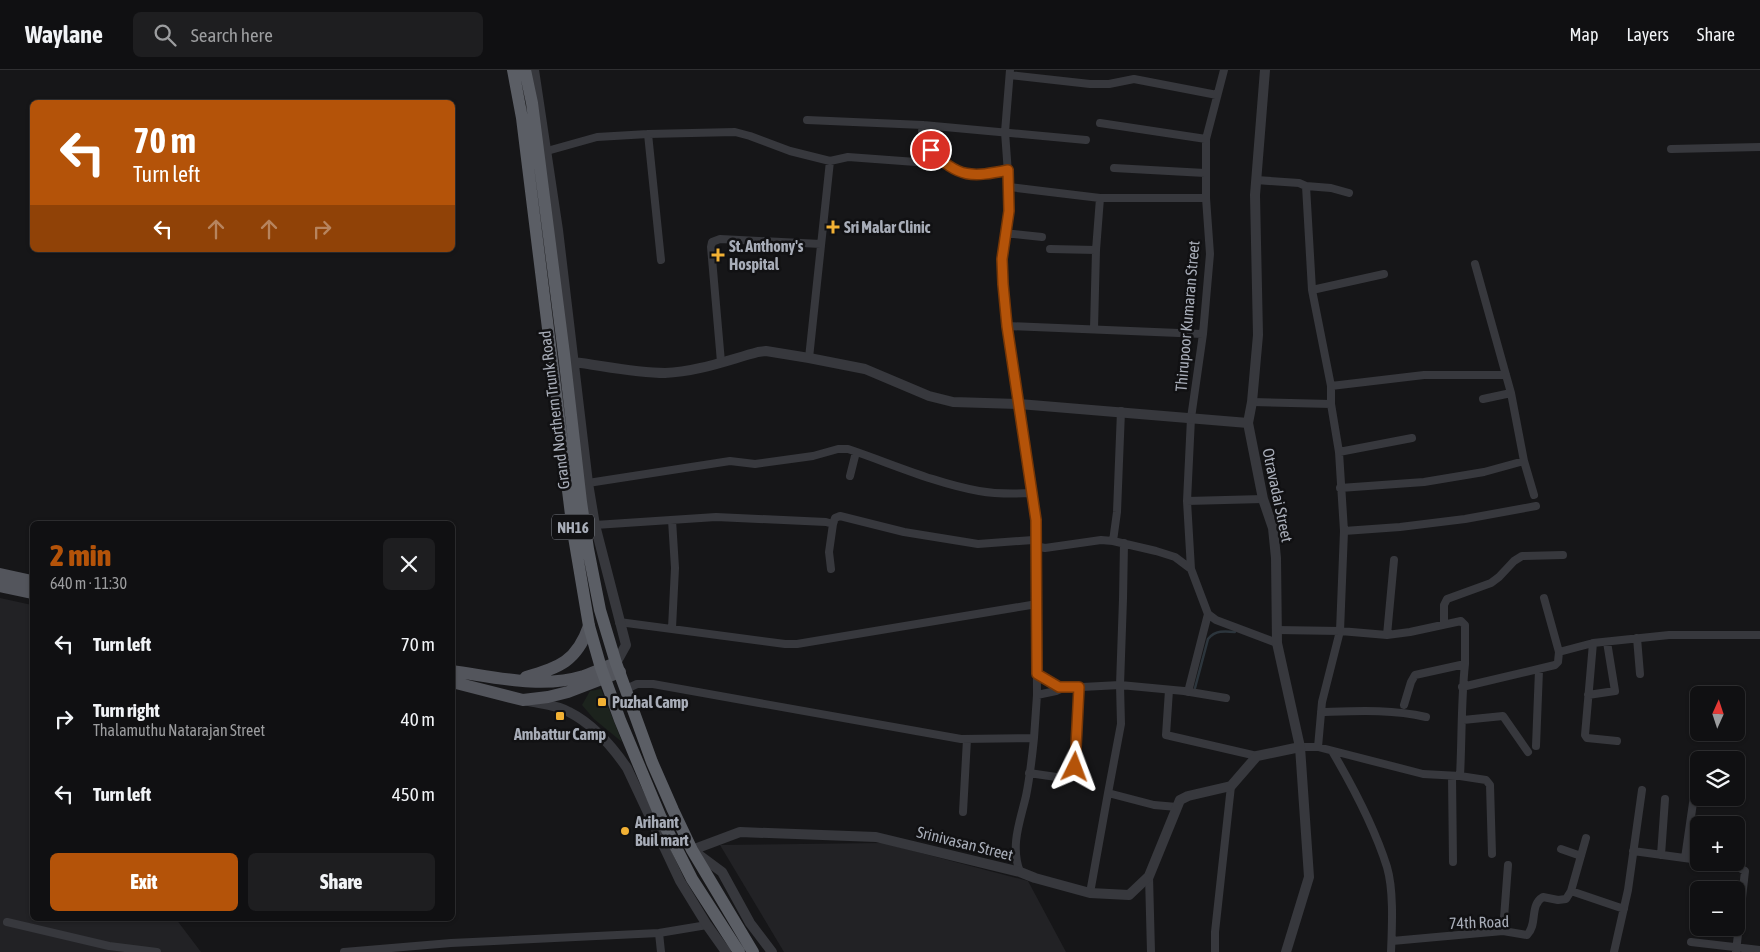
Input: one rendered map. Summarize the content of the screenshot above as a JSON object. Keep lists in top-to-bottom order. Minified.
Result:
{"streets":{"highway":["Grand Northern Trunk Road","NH16"],"street":["Thirupoor Kumaran Street","Otravadai Street","Srinivasan Street","74th Road"]},"crossings":[["Grand Northern Trunk Road","Srinivasan Street"]],"places":{"health":["Sri Malar Clinic","St. Anthony's Hospital"],"transit":["Puzhal Camp","Ambattur Camp"],"other":["Arihant Buil mart"]},"north":"top","page":{"header":"Waylane","search":"Search here","nav":["Map","Layers","Share"],"turn":["70 m","Turn left"],"heading":["2 min","640 m · 11:30"],"list":[{"name":"Turn left","value":"70 m"},{"name":"Turn right","note":"Thalamuthu Natarajan Street","value":"40 m"},{"name":"Turn left","value":"450 m"}],"map_buttons":["+","−"],"buttons":["Exit","Share"]}}
